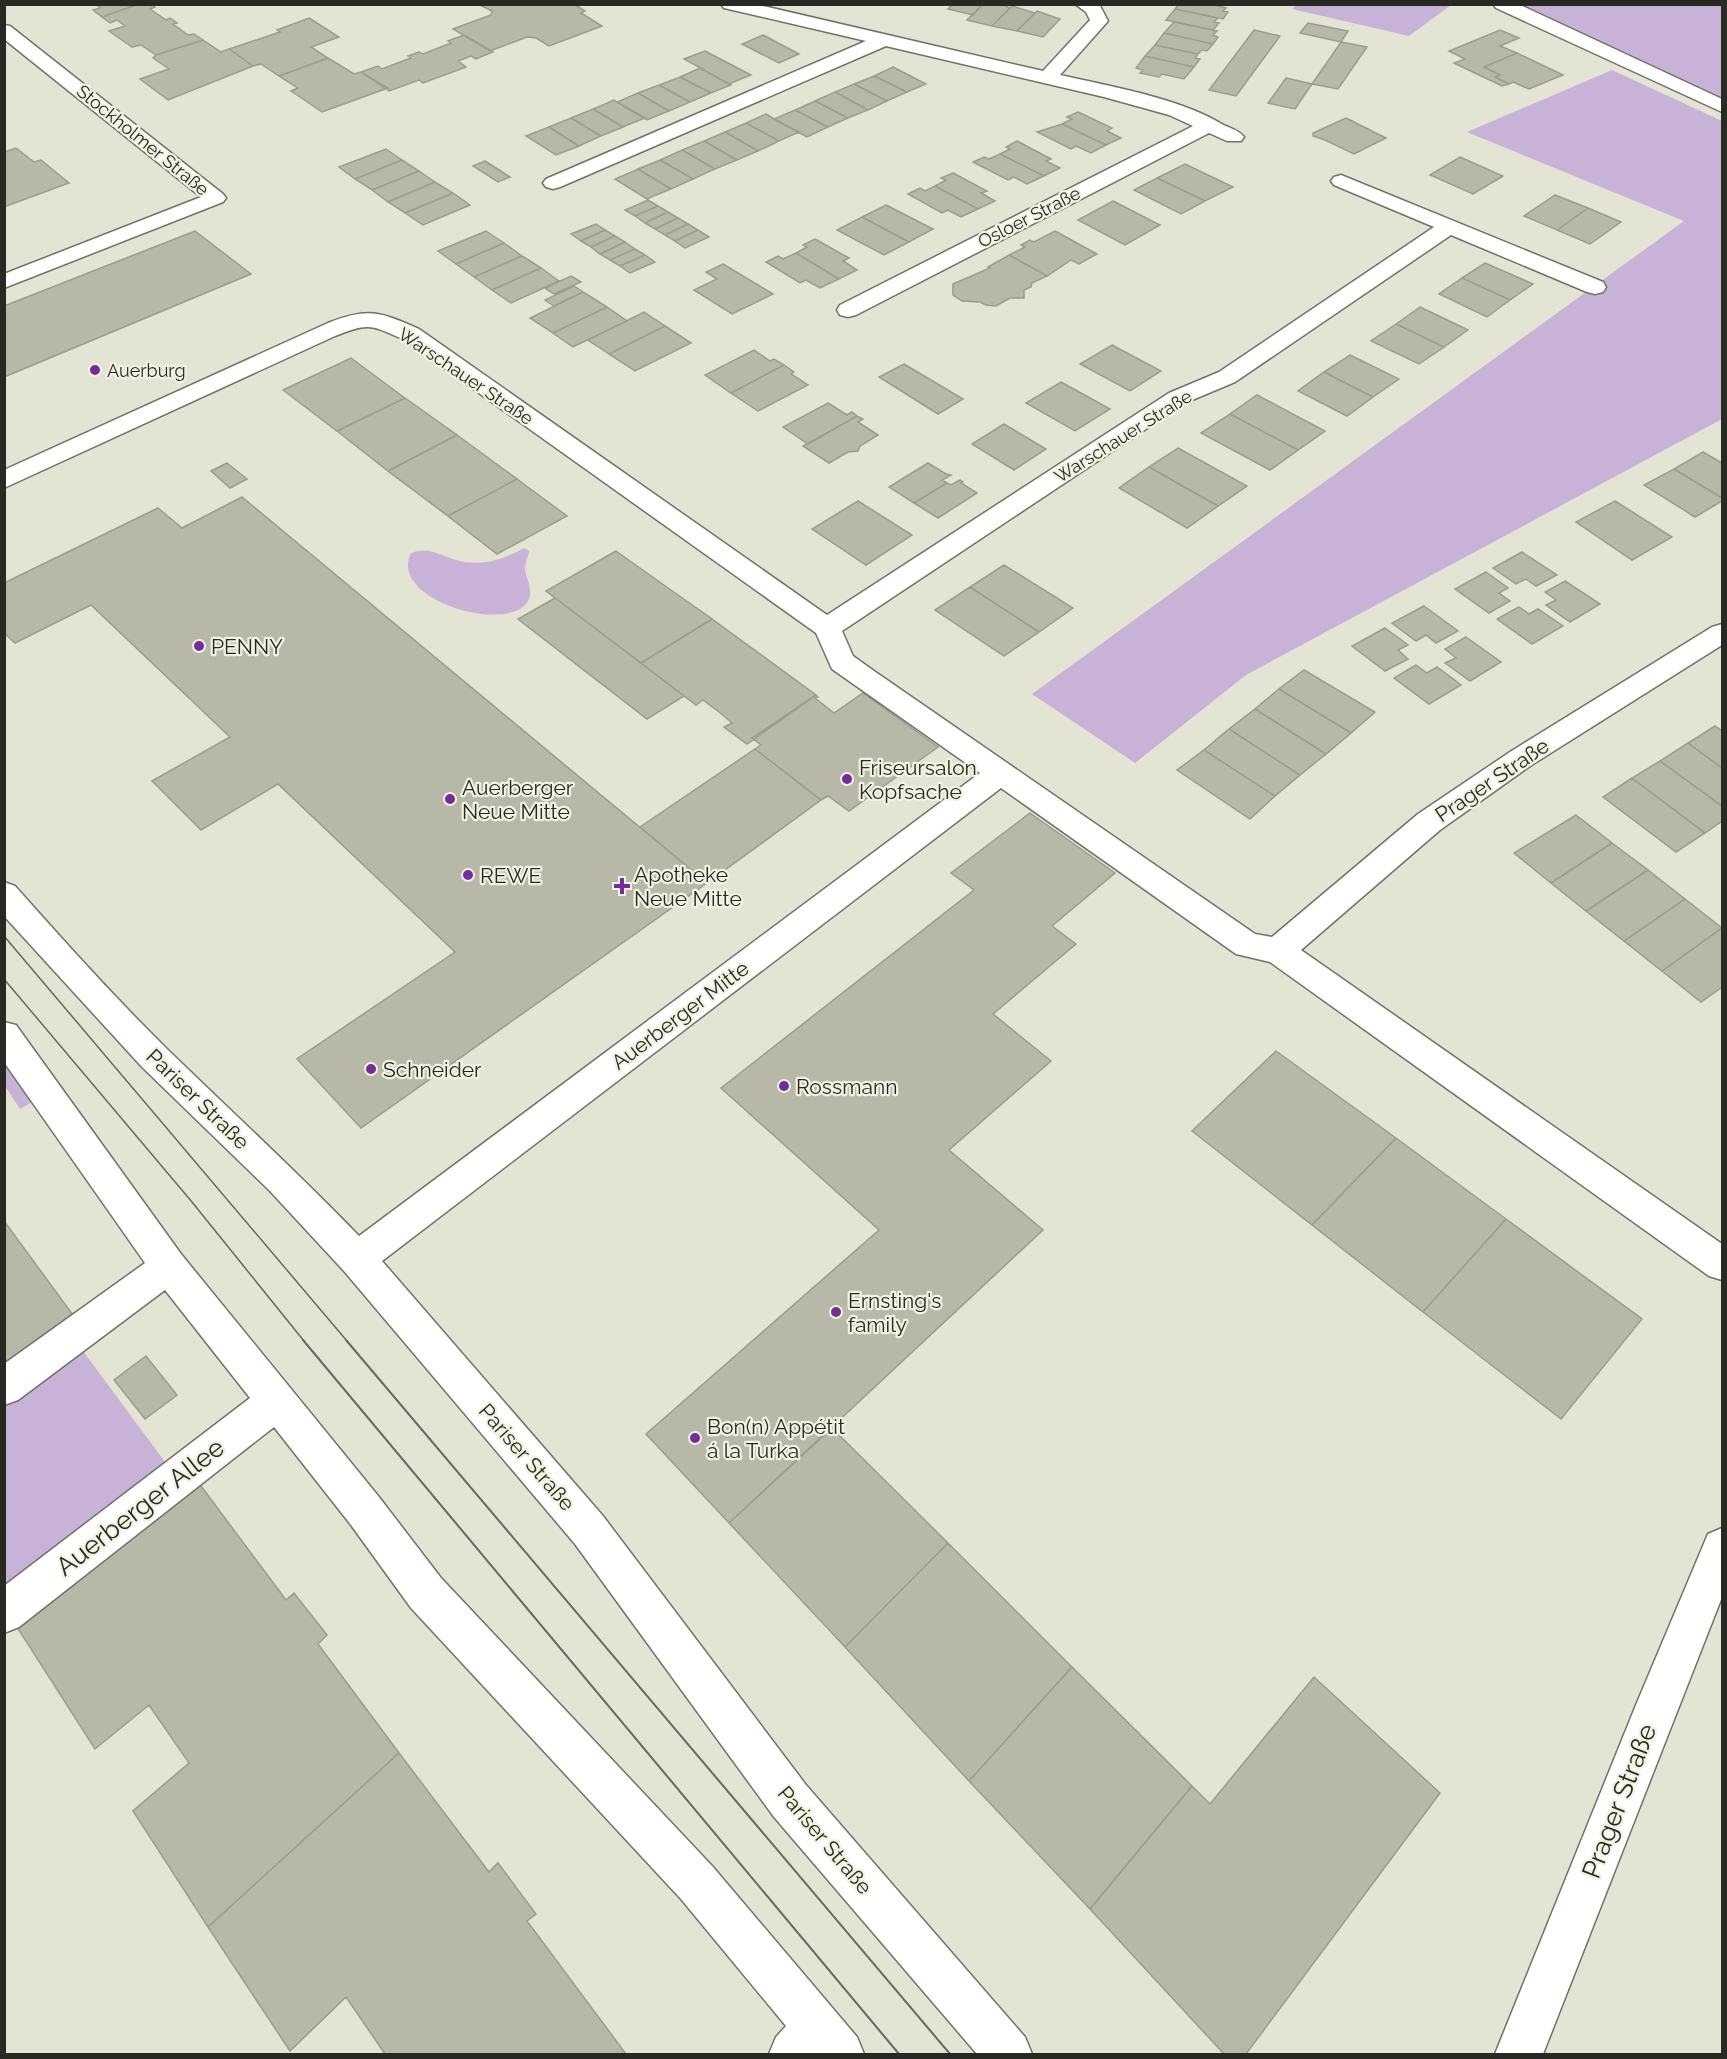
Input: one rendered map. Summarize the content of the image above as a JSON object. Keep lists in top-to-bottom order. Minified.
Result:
{"streets":{"street":["Stockholmer Straße","Osloer Straße","Warschauer Straße","Prager Straße","Auerberger Mitte","Pariser Straße","Auerberger Allee"]},"crossings":[["Auerberger Mitte","Pariser Straße"]],"places":{"other":["Auerburg","PENNY","Friseursalon Kopfsache","Auerberger Neue Mitte","REWE","Schneider","Rossmann","Ernsting's family","Bon(n) Appétit á la Turka"],"health":["Apotheke Neue Mitte"]}}
